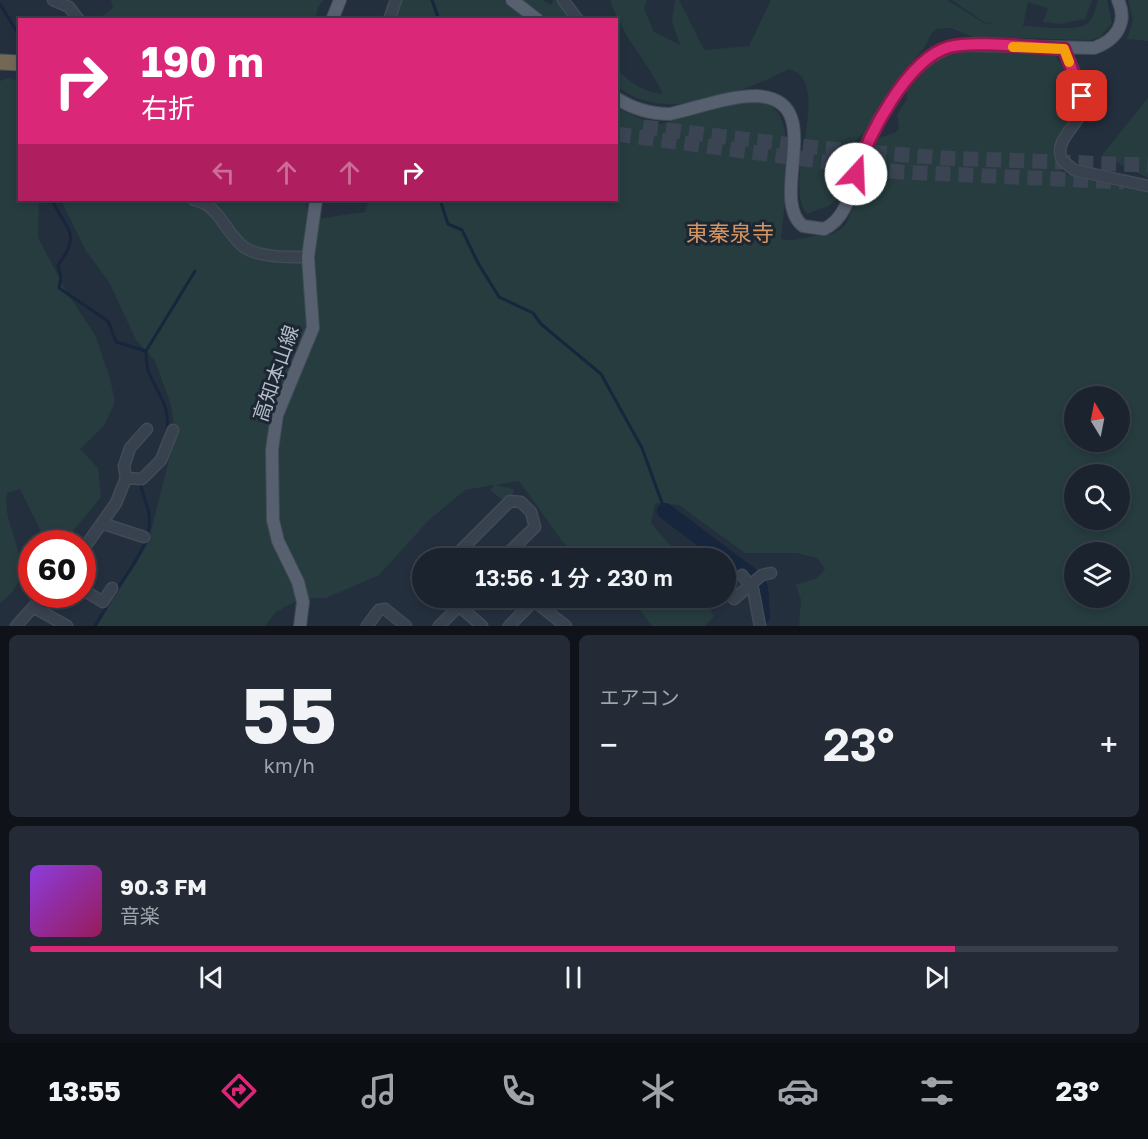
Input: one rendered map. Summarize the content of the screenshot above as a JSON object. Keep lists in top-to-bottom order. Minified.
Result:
{"streets":{"main road":["高知本山線"]},"districts":["東秦泉寺"],"north":"top","page":{"turn":["190 m","右折"],"limit":"60","trip":"13:56 · 1 分 · 230 m","tile":[["55","km/h"],"エアコン"],"heat":["−","23°","+"],"song":["90.3 FM","音楽"],"tabs":["13:55","23°"]}}
